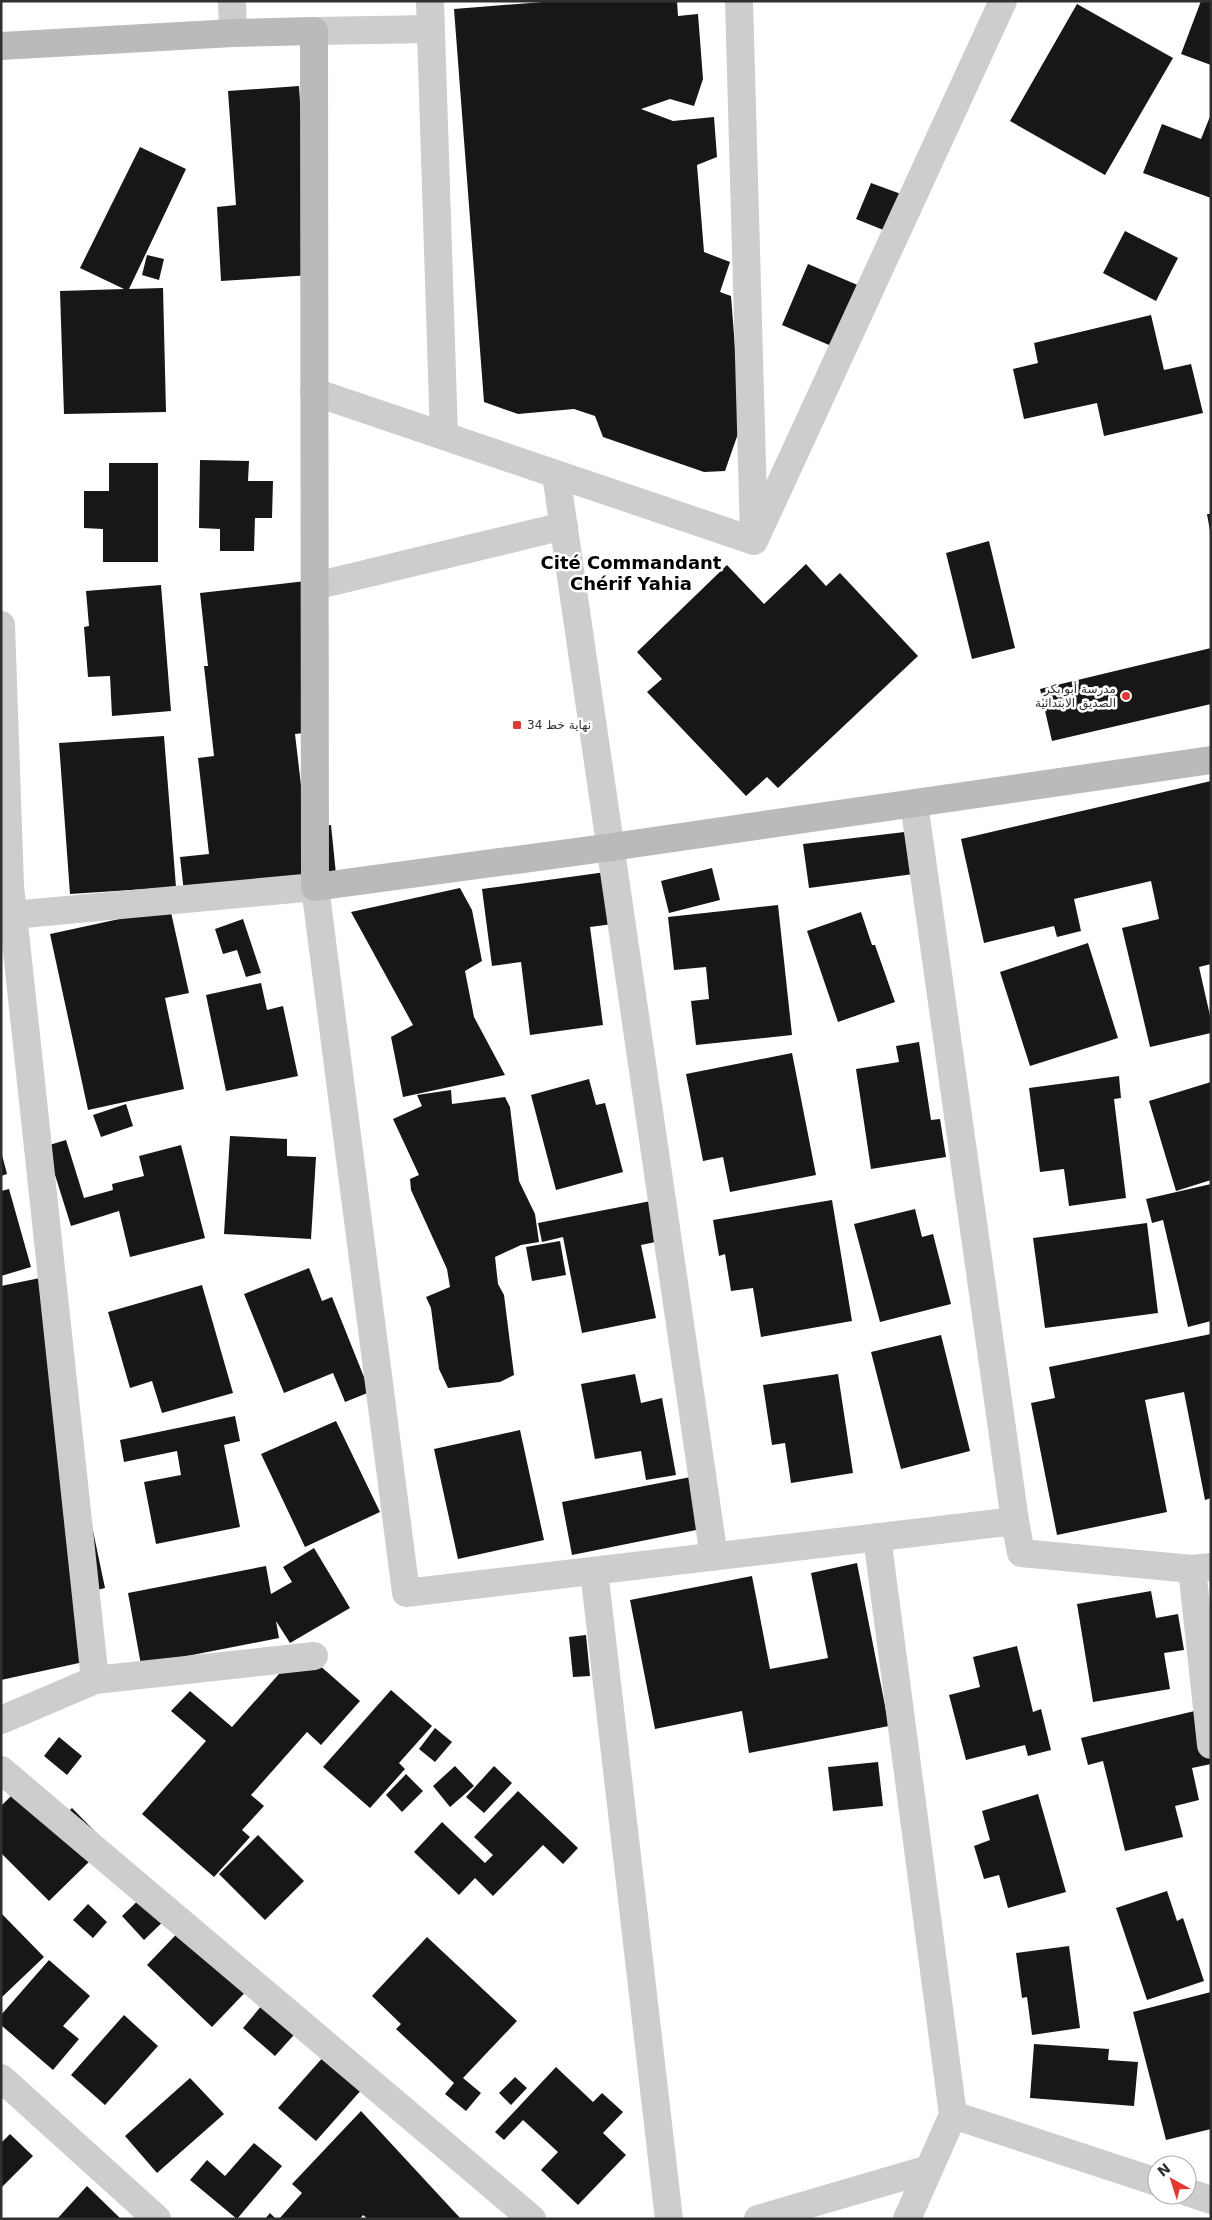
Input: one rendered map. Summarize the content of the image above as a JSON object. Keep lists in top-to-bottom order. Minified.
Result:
{"districts":["Cité Commandant Chérif Yahia"],"places":{"other":["مدرسة أبو بكر الصديق الابتدائية"],"transit":["نهاية خط 34"]},"north":"top left"}
